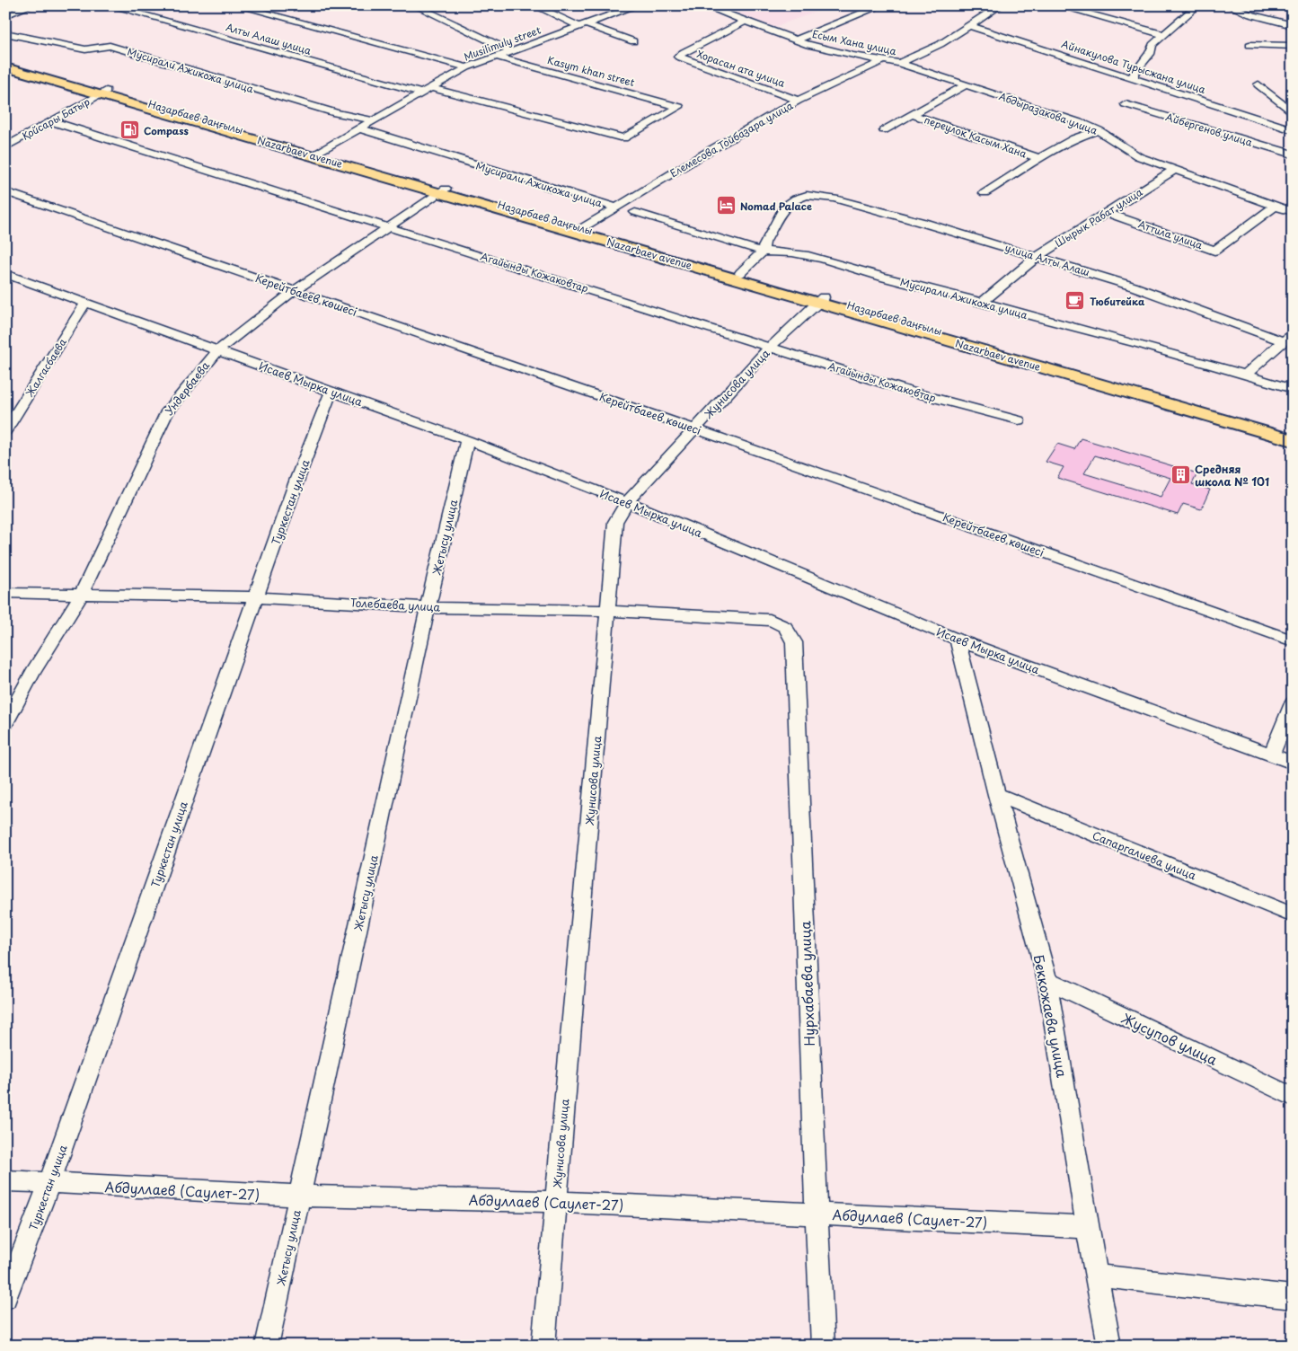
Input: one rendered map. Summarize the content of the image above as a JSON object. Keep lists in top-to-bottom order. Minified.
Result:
{"streets":{"main road":["Назарбаев даңғылы","Nazarbaev avenue"],"street":["Алты Алаш улица","Есым Хана улица","Musilimuly street","Айнакулова Турысжана улица","Хорасан ата улица","Мусирали Ажикожа улица","Kasym khan street","Абдыразакова улица","Қойсары Батыр","Айбергенов улица","переулок Касым Хана","Елемесова Тойбазара улица","Шырык Рабат улица","Аттила улица","улица Алты Алаш","Агайынды Кожаковтар","Керейтбаеев көшесі","Жалгасбаева","Исаев Мырка улица","Жунисова улица","Ундербаева","Туркестан улица","Жетысу улица","Толебаева улица","Сапаргалиева улица","Нурхабаева улица","Беккожаева улица","Жусупов улица","Абдуллаев (Саулет-27)"]},"crossings":[["Алты Алаш улица","Musilimuly street"],["Есым Хана улица","Хорасан ата улица"],["Есым Хана улица","Абдыразакова улица"],["Есым Хана улица","Елемесова Тойбазара улица"],["Musilimuly street","Мусирали Ажикожа улица"],["Musilimuly street","Kasym khan street"],["Musilimuly street","Nazarbaev avenue"],["Хорасан ата улица","Елемесова Тойбазара улица"],["Мусирали Ажикожа улица","Елемесова Тойбазара улица"],["Мусирали Ажикожа улица","Шырык Рабат улица"],["Мусирали Ажикожа улица","улица Алты Алаш"],["Абдыразакова улица","Шырык Рабат улица"],["Абдыразакова улица","Аттила улица"],["Назарбаев даңғылы","Елемесова Тойбазара улица"],["Назарбаев даңғылы","Nazarbaev avenue"],["Назарбаев даңғылы","Жунисова улица"],["Назарбаев даңғылы","Ундербаева"],["Қойсары Батыр","Nazarbaev avenue"],["Қойсары Батыр","Агайынды Кожаковтар"],["Nazarbaev avenue","Жунисова улица"],["Nazarbaev avenue","Ундербаева"],["Шырык Рабат улица","Аттила улица"],["Шырык Рабат улица","улица Алты Алаш"],["Агайынды Кожаковтар","Жунисова улица"],["Агайынды Кожаковтар","Ундербаева"],["Керейтбаеев көшесі","Жунисова улица"],["Керейтбаеев көшесі","Ундербаева"],["Жалгасбаева","Исаев Мырка улица"],["Исаев Мырка улица","Жунисова улица"],["Исаев Мырка улица","Ундербаева"],["Исаев Мырка улица","Туркестан улица"],["Исаев Мырка улица","Жетысу улица"],["Исаев Мырка улица","Беккожаева улица"],["Жунисова улица","Толебаева улица"],["Жунисова улица","Абдуллаев (Саулет-27)"],["Ундербаева","Толебаева улица"],["Туркестан улица","Толебаева улица"],["Туркестан улица","Абдуллаев (Саулет-27)"],["Жетысу улица","Толебаева улица"],["Жетысу улица","Абдуллаев (Саулет-27)"],["Толебаева улица","Нурхабаева улица"],["Сапаргалиева улица","Беккожаева улица"],["Нурхабаева улица","Абдуллаев (Саулет-27)"],["Беккожаева улица","Жусупов улица"],["Беккожаева улица","Абдуллаев (Саулет-27)"]],"places":{"fuel station":["Compass"],"hotel":["Nomad Palace"],"cafe":["Тюбитейка"],"building":["Средняя школа № 101"]}}
